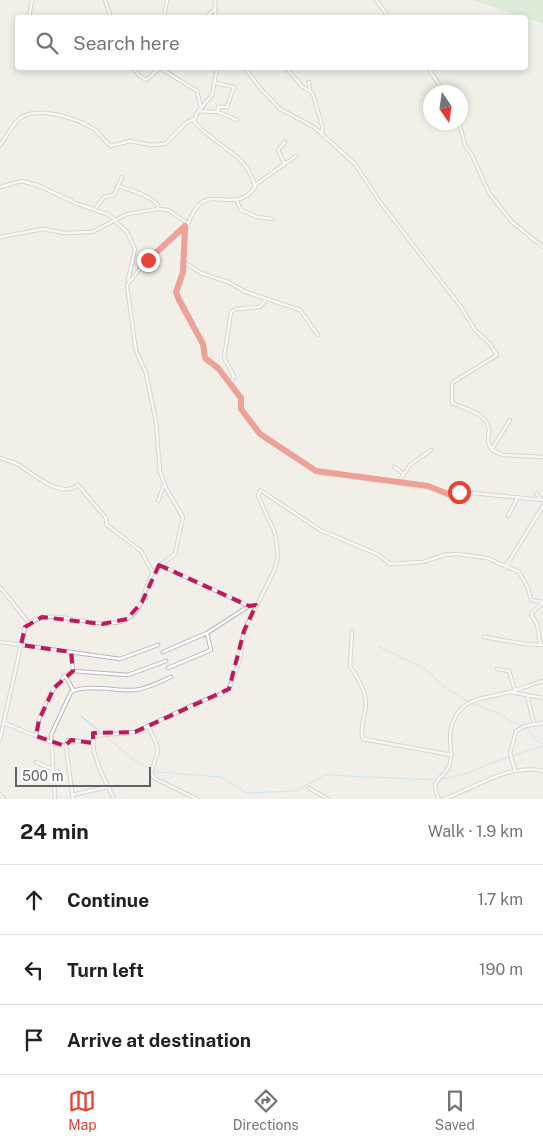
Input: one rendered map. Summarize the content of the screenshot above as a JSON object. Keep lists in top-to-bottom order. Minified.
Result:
{"scale_bar":"500 m","north":"bottom","page":{"search":"Search here","scale":"500 m","heading":["24 min","Walk · 1.9 km"],"list":[["Continue","1.7 km"],["Turn left","190 m"],"Arrive at destination"],"nav":["Map","Directions","Saved"]}}
